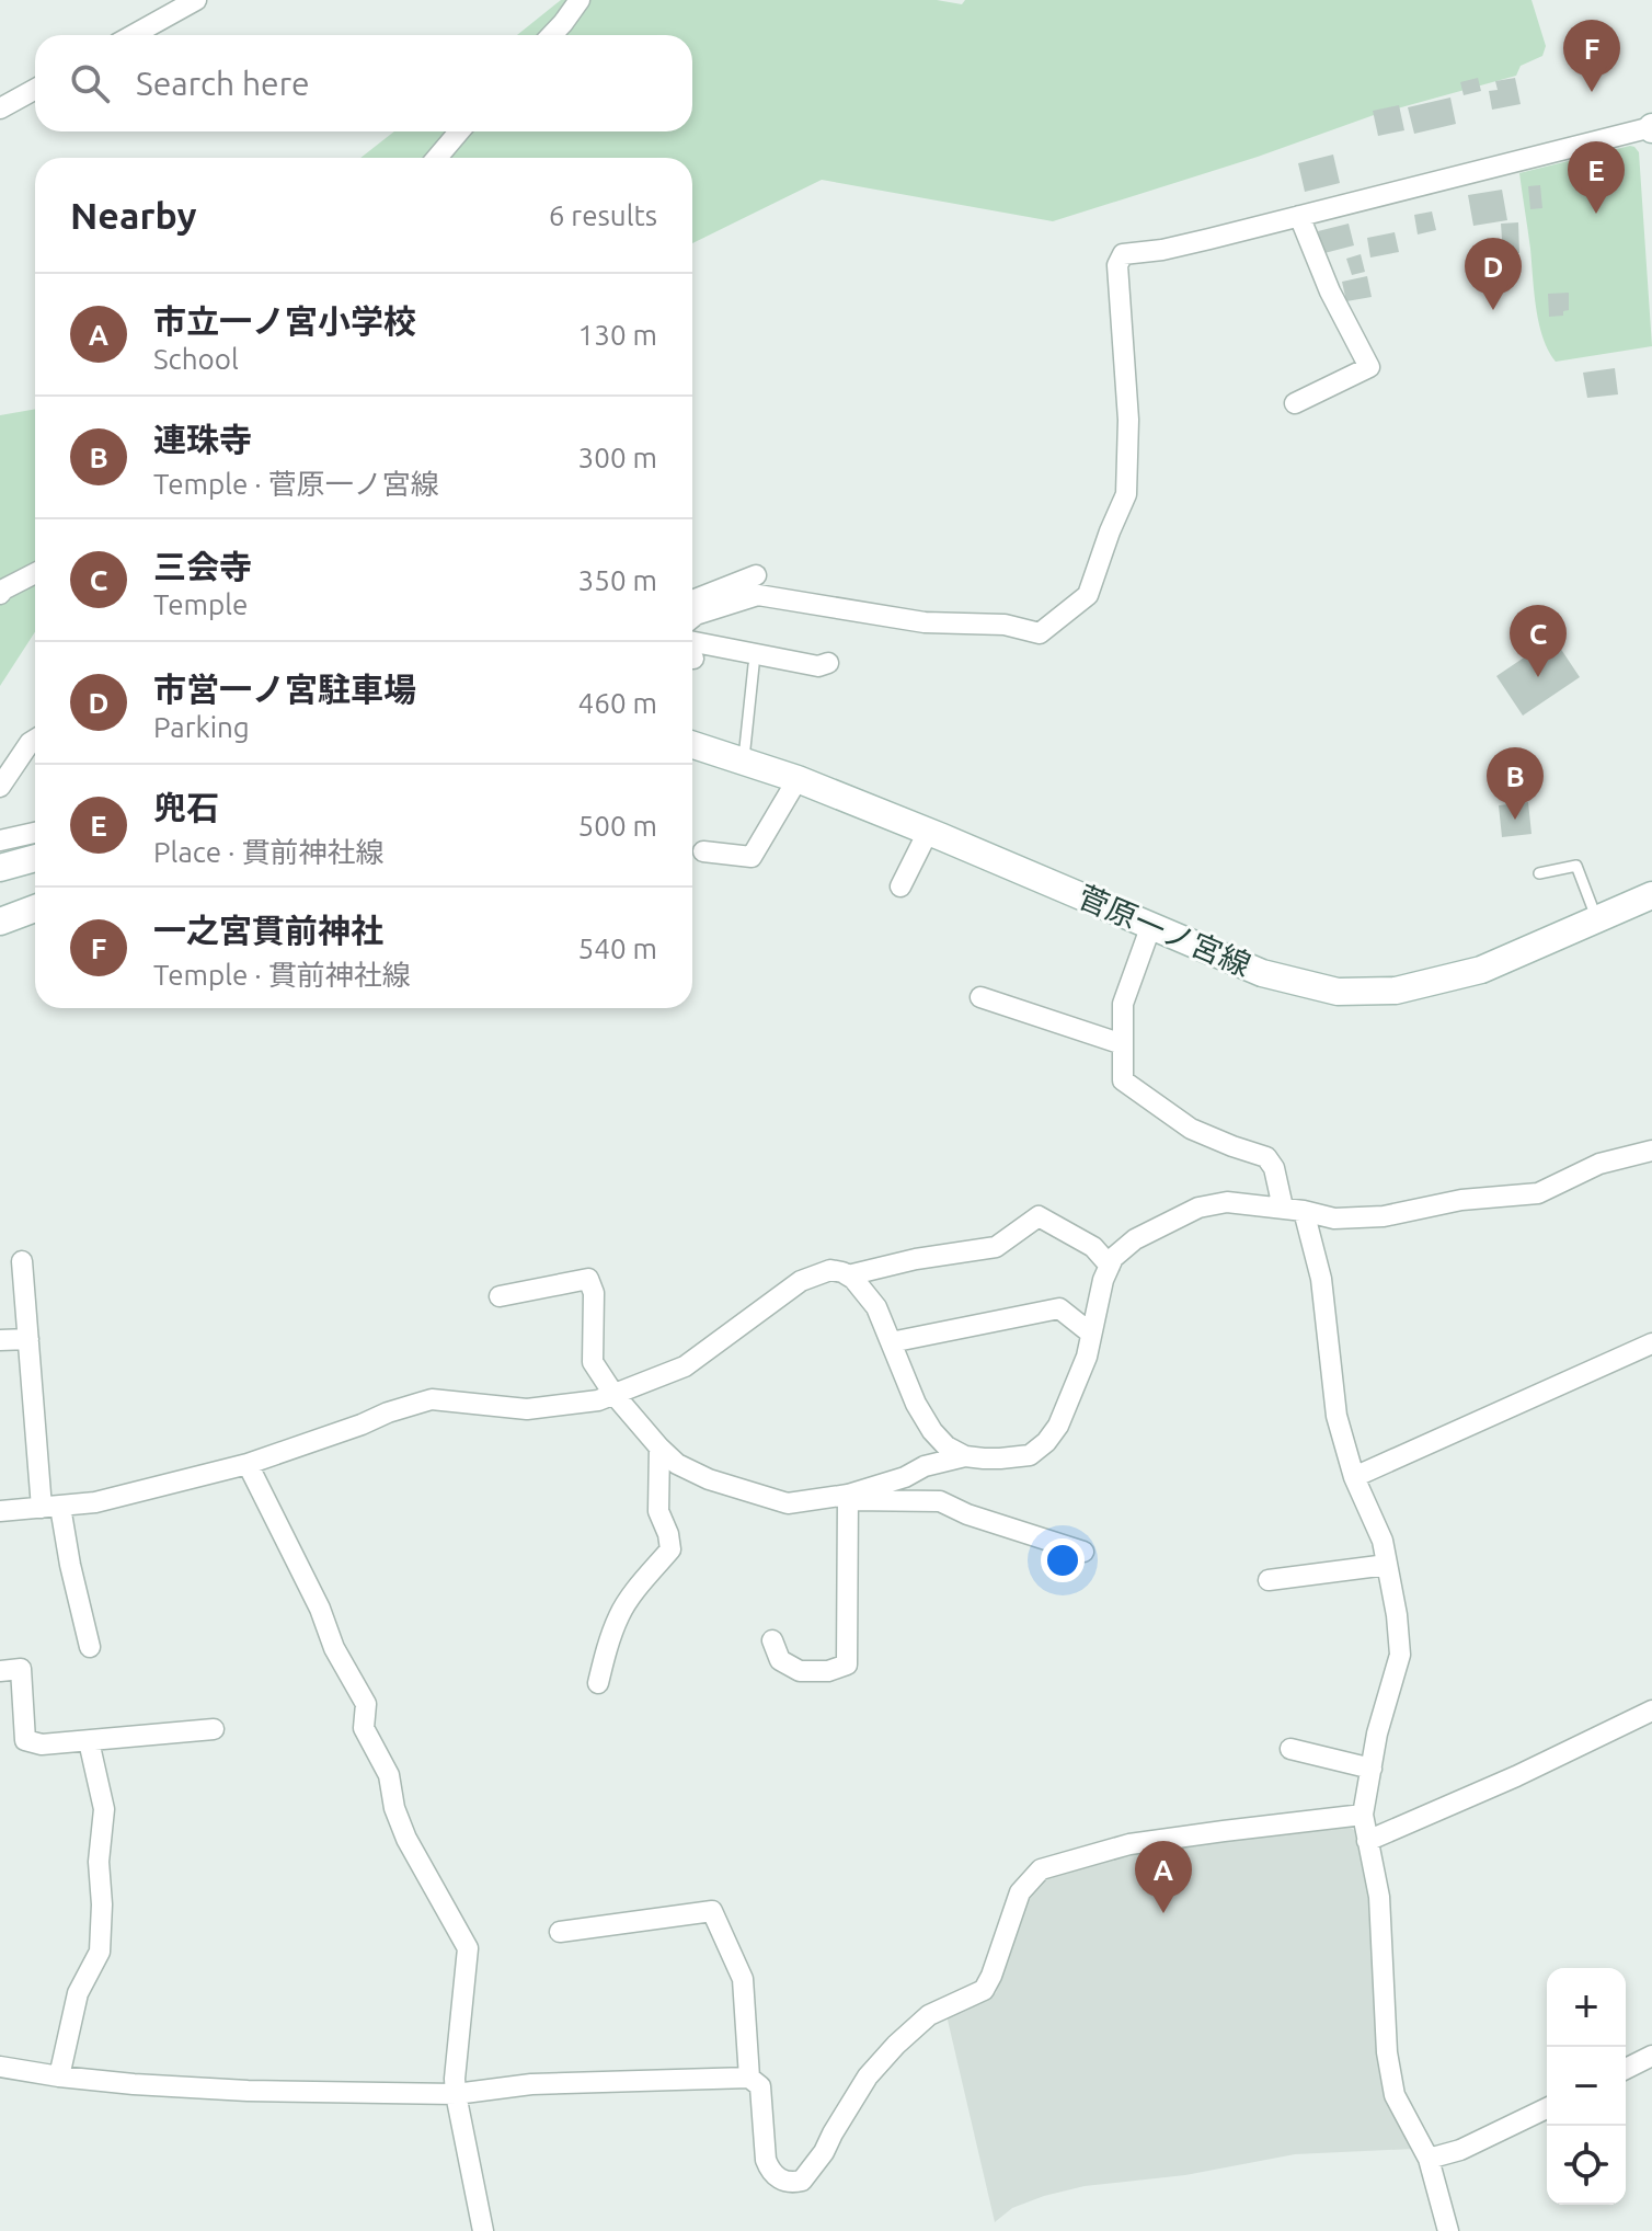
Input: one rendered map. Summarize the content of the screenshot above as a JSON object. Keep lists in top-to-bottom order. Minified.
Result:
{"streets":{"main road":["菅原一ノ宮線"]},"page":{"pins":["F","E","D","C","B","A"],"search":"Search here","heading":["Nearby","6 results"],"list":[{"mark":"A","name":"市立一ノ宮小学校","note":"School","value":"130 m"},{"mark":"B","name":"連珠寺","note":"Temple · 菅原一ノ宮線","value":"300 m"},{"mark":"C","name":"三会寺","note":"Temple","value":"350 m"},{"mark":"D","name":"市営一ノ宮駐車場","note":"Parking","value":"460 m"},{"mark":"E","name":"兜石","note":"Place · 貫前神社線","value":"500 m"},{"mark":"F","name":"一之宮貫前神社","note":"Temple · 貫前神社線","value":"540 m"}],"map_buttons":["+","−"]}}
